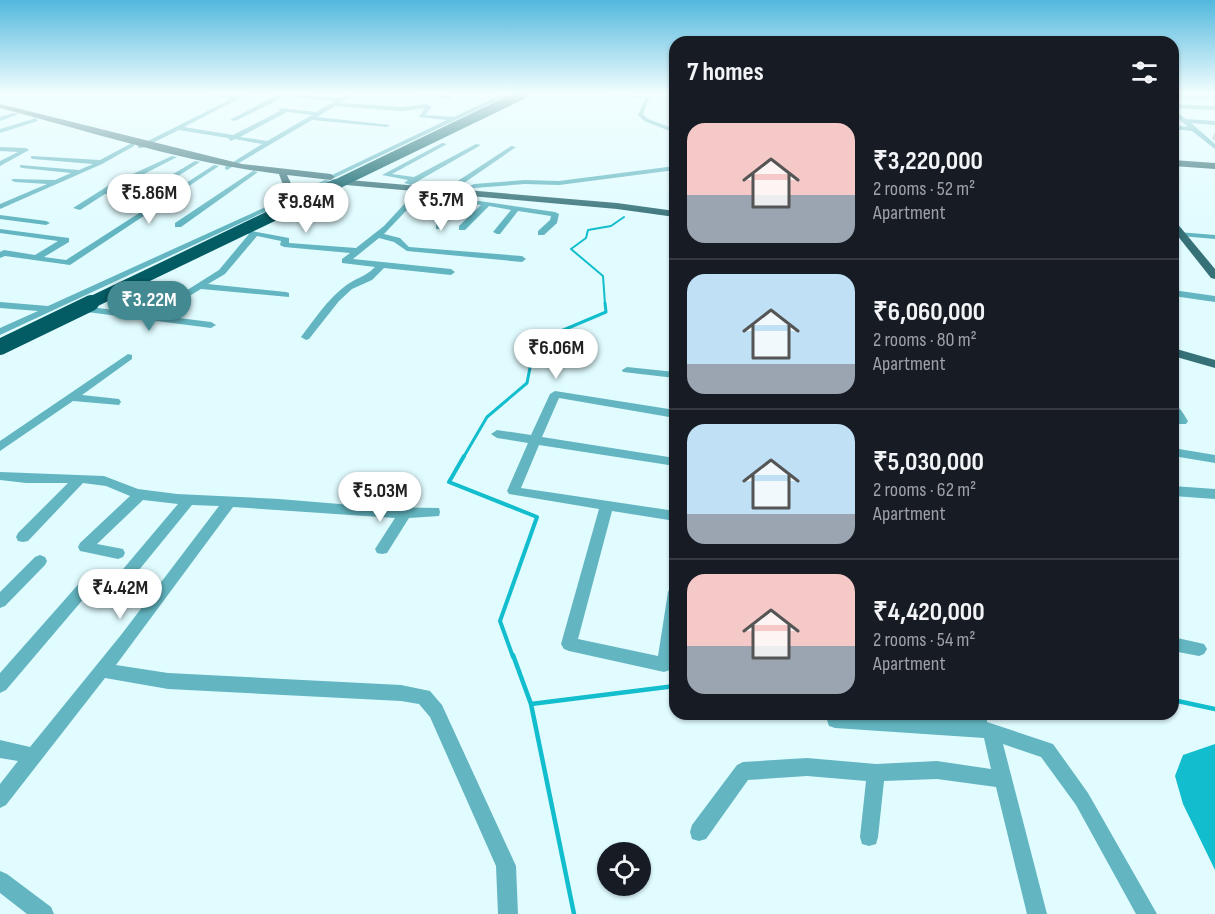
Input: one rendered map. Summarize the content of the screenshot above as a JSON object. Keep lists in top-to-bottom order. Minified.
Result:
{"page":{"heading":"7 homes","list":[{"name":"₹3,220,000","note":"2 rooms · 52 m² · Apartment"},{"name":"₹6,060,000","note":"2 rooms · 80 m² · Apartment"},{"name":"₹5,030,000","note":"2 rooms · 62 m² · Apartment"},{"name":"₹4,420,000","note":"2 rooms · 54 m² · Apartment"}],"price":["₹5.86M","₹5.7M","₹9.84M","₹3.22M","₹6.06M","₹5.03M","₹4.42M"]}}
